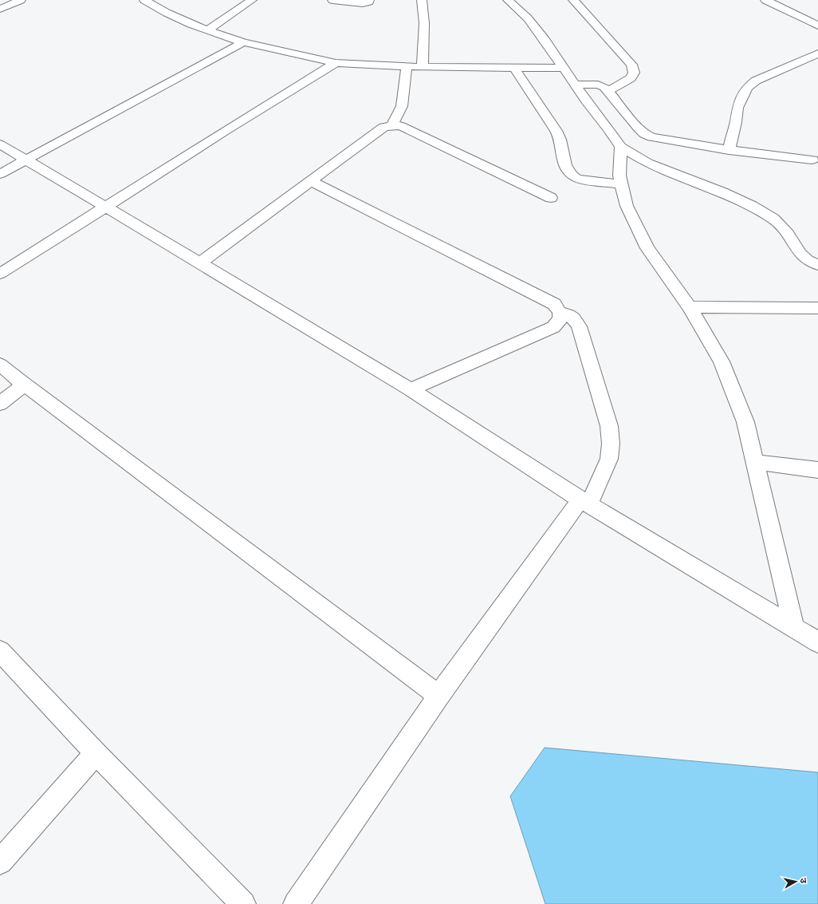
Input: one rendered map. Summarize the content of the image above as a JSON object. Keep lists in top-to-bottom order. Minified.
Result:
{"north":"right"}
